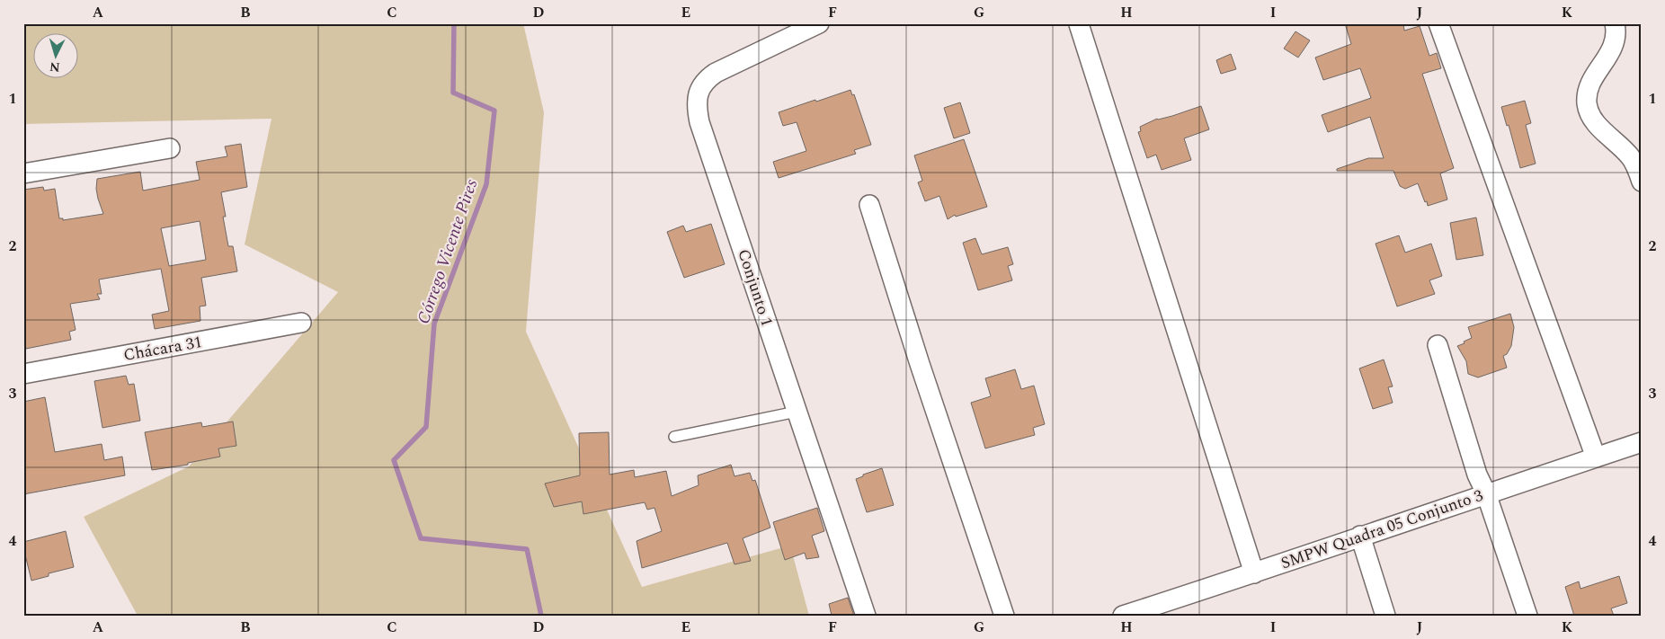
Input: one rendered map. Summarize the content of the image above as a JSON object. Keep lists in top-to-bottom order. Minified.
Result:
{"streets":{"street":["Conjunto 1","Chácara 31","SMPW Quadra 05 Conjunto 3"]},"water":["Córrego Vicente Pires"],"north":"bottom","grid":{"columns":["A","B","C","D","E","F","G","H","I","J","K"],"rows":["1","2","3","4"]}}
